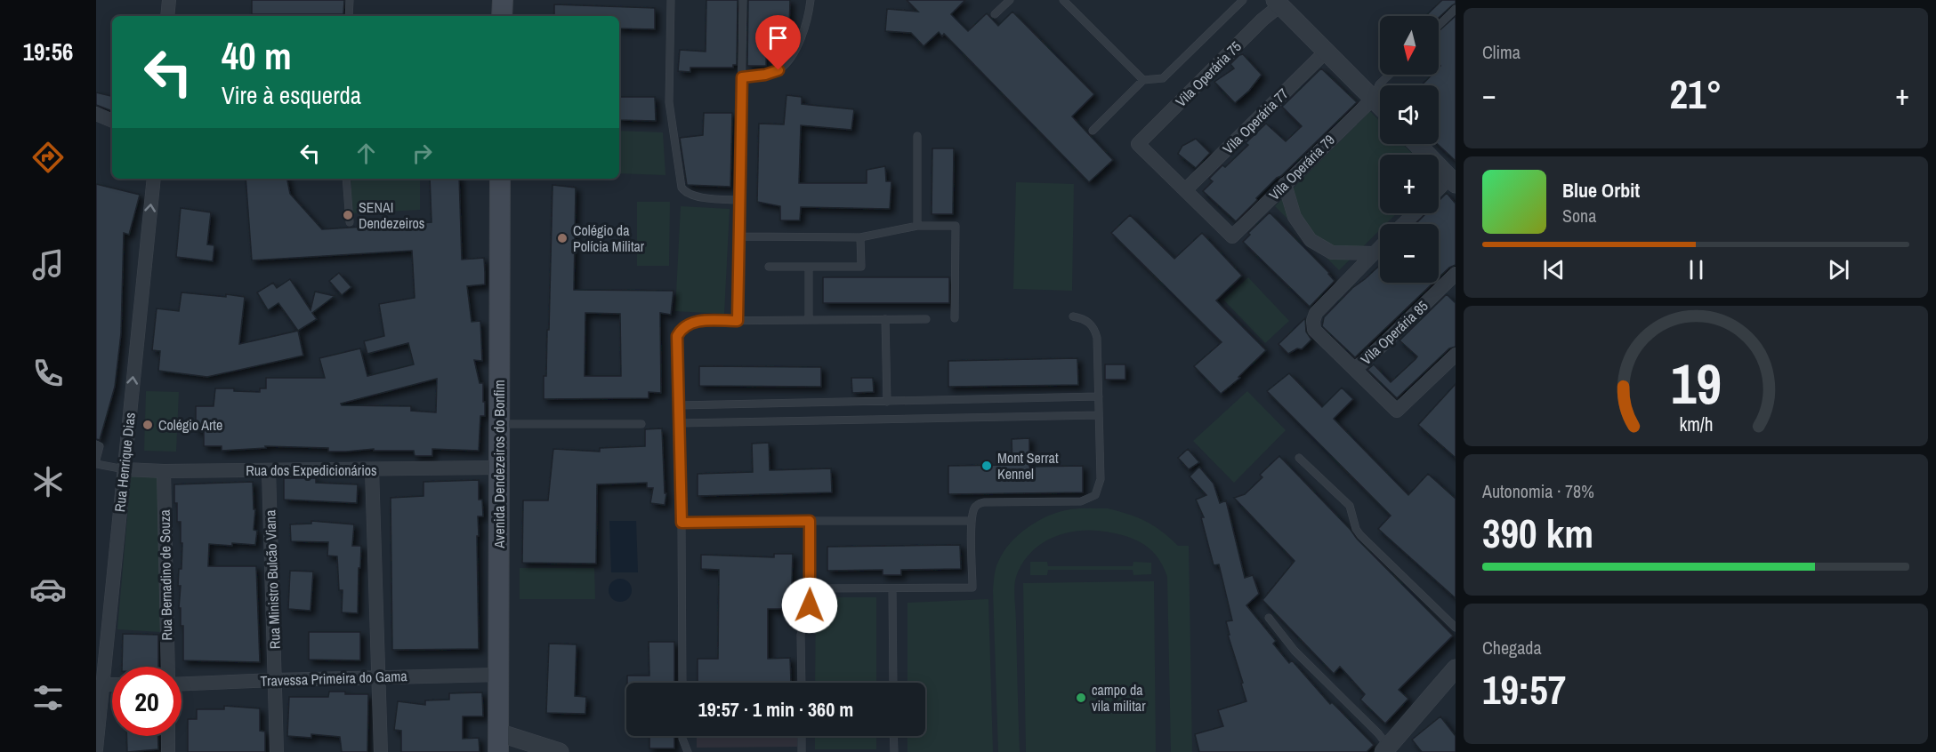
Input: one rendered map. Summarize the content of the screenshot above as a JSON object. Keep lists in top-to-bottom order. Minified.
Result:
{"streets":{"main road":["Avenida Dendezeiros do Bonfim"],"street":["Vila Operária 75","Vila Operária 77","Vila Operária 79","Vila Operária 85","Rua Henrique Dias","Rua dos Expedicionários","Rua Bernadino de Souza","Rua Ministro Bulcão Viana","Travessa Primeira do Gama"]},"crossings":[["Vila Operária 75","Vila Operária 77"],["Vila Operária 75","Vila Operária 79"],["Vila Operária 77","Vila Operária 79"],["Rua Henrique Dias","Rua dos Expedicionários"],["Avenida Dendezeiros do Bonfim","Rua dos Expedicionários"],["Avenida Dendezeiros do Bonfim","Travessa Primeira do Gama"],["Rua dos Expedicionários","Rua Bernadino de Souza"],["Rua dos Expedicionários","Rua Ministro Bulcão Viana"],["Rua Ministro Bulcão Viana","Travessa Primeira do Gama"]],"one_way":["Rua Henrique Dias"],"places":["SENAI Dendezeiros","Colégio da Polícia Militar","Colégio Arte","Mont Serrat Kennel","campo da vila militar"],"north":"bottom","page":{"tabs":"19:56","tile":["Clima",["Autonomia · 78%","390 km"],["Chegada","19:57"]],"map_buttons":["+","−"],"turn":["40 m","Vire à esquerda"],"heat":["−","21°","+"],"song":["Blue Orbit","Sona"],"limit":"20","trip":"19:57 · 1 min · 360 m","gauge":["19","km/h"]}}
